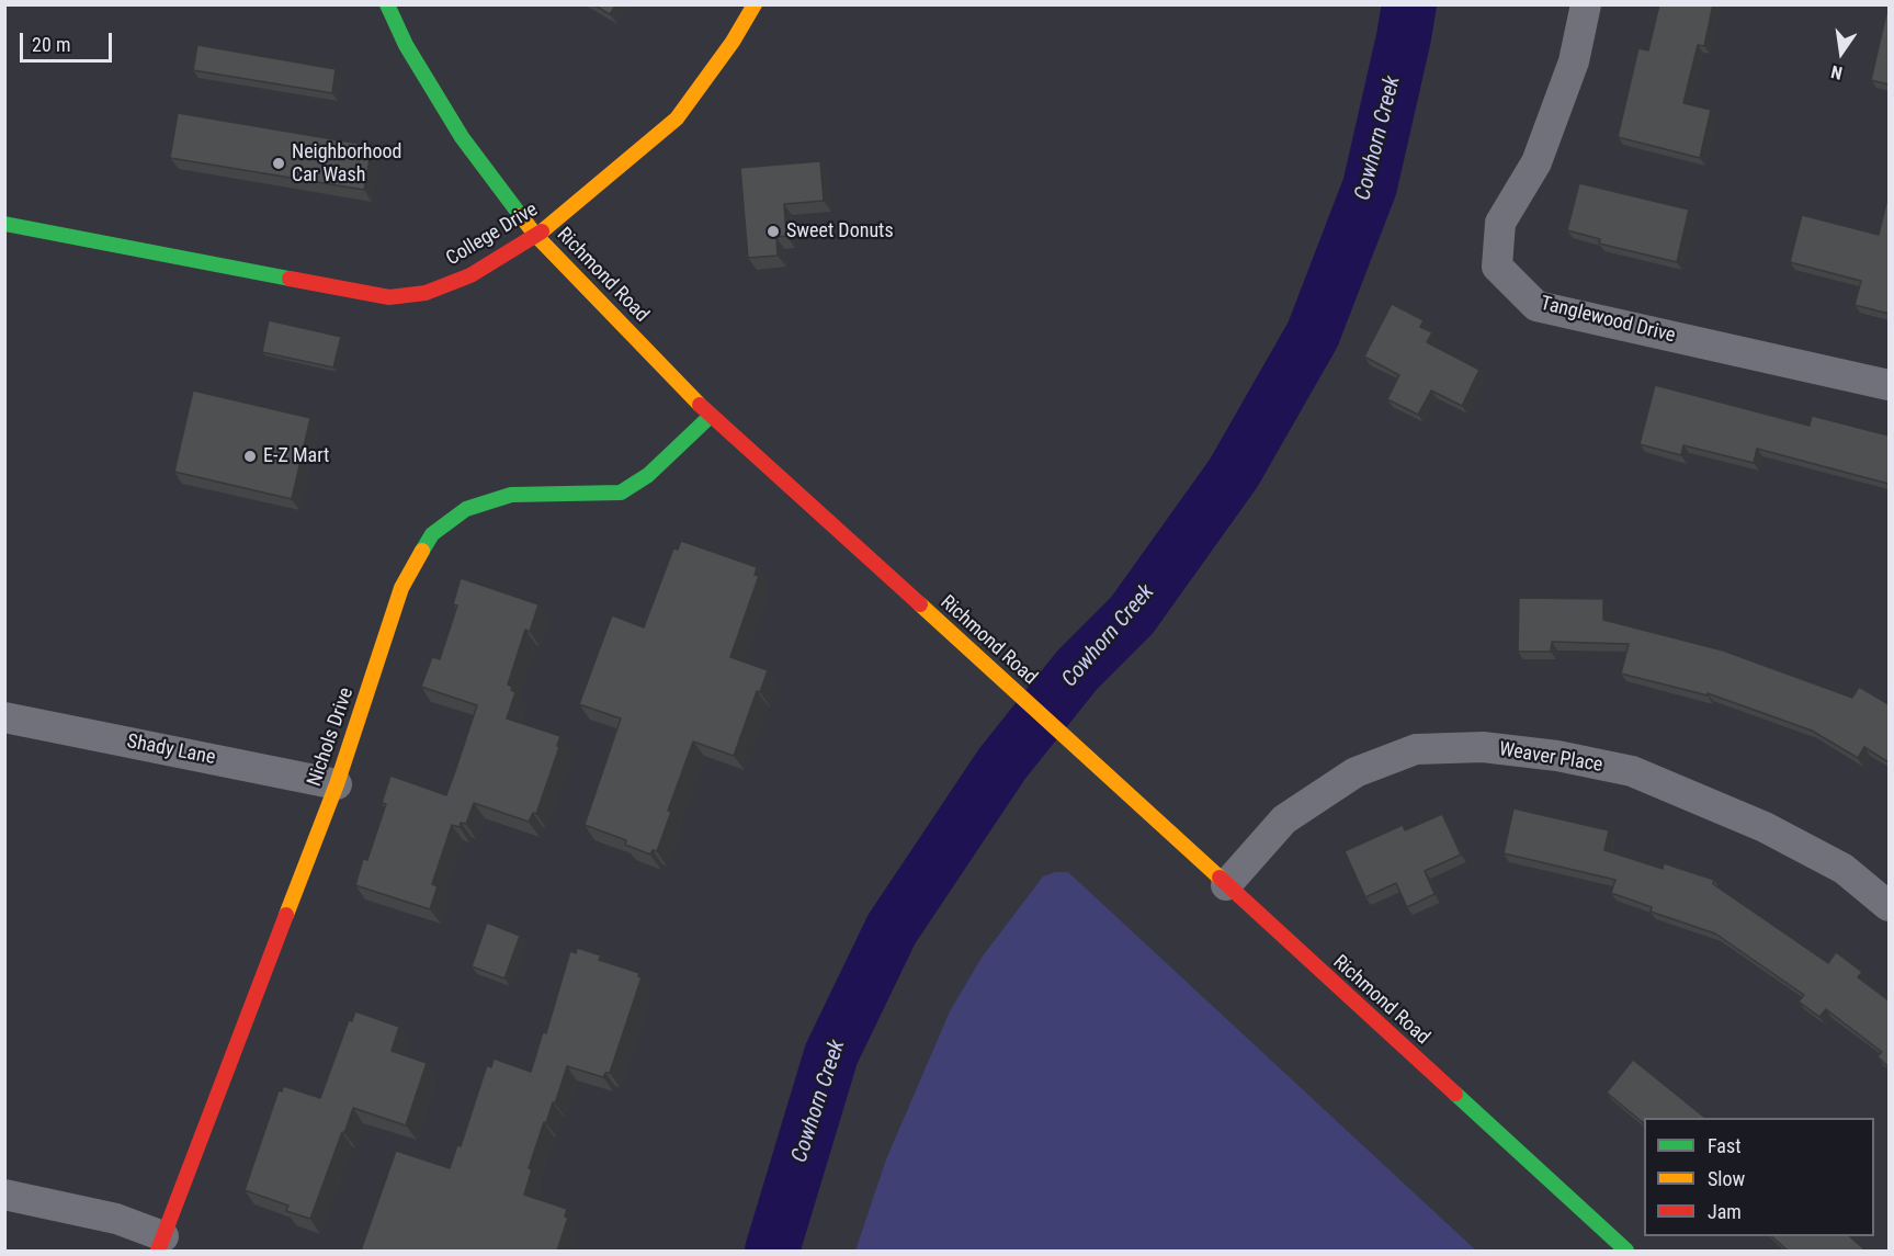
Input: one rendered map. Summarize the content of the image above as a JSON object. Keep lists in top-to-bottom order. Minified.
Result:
{"streets":{"street":["College Drive","Richmond Road","Tanglewood Drive","Nichols Drive","Shady Lane","Weaver Place"]},"crossings":[["College Drive","Richmond Road"],["Richmond Road","Nichols Drive"],["Richmond Road","Weaver Place"],["Nichols Drive","Shady Lane"]],"water":["Cowhorn Creek"],"places":["Neighborhood Car Wash","Sweet Donuts","E-Z Mart"],"legend":["Fast","Slow","Jam"],"scale_bar":"20 m","north":"bottom"}
